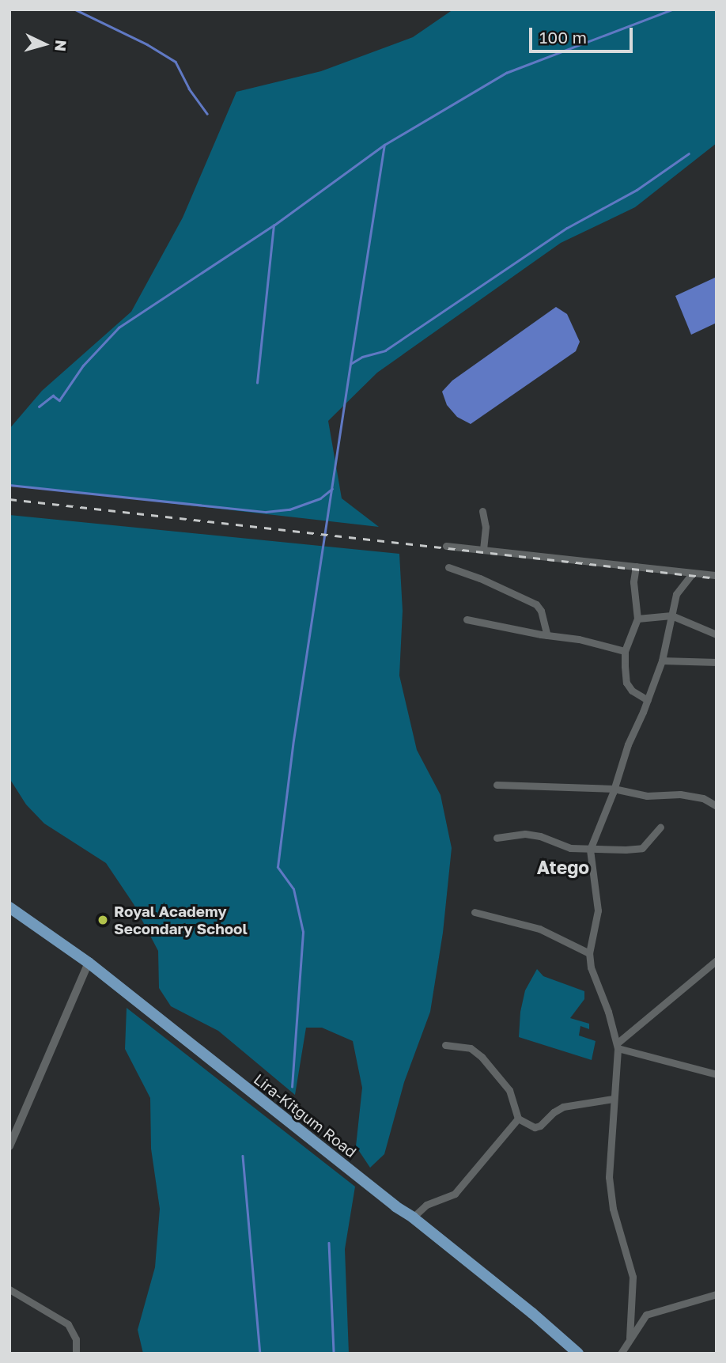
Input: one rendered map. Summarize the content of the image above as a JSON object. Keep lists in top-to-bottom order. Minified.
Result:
{"streets":{"main road":["Lira-Kitgum Road"]},"districts":["Atego"],"places":["Royal Academy Secondary School"],"scale_bar":"100 m","north":"right"}
